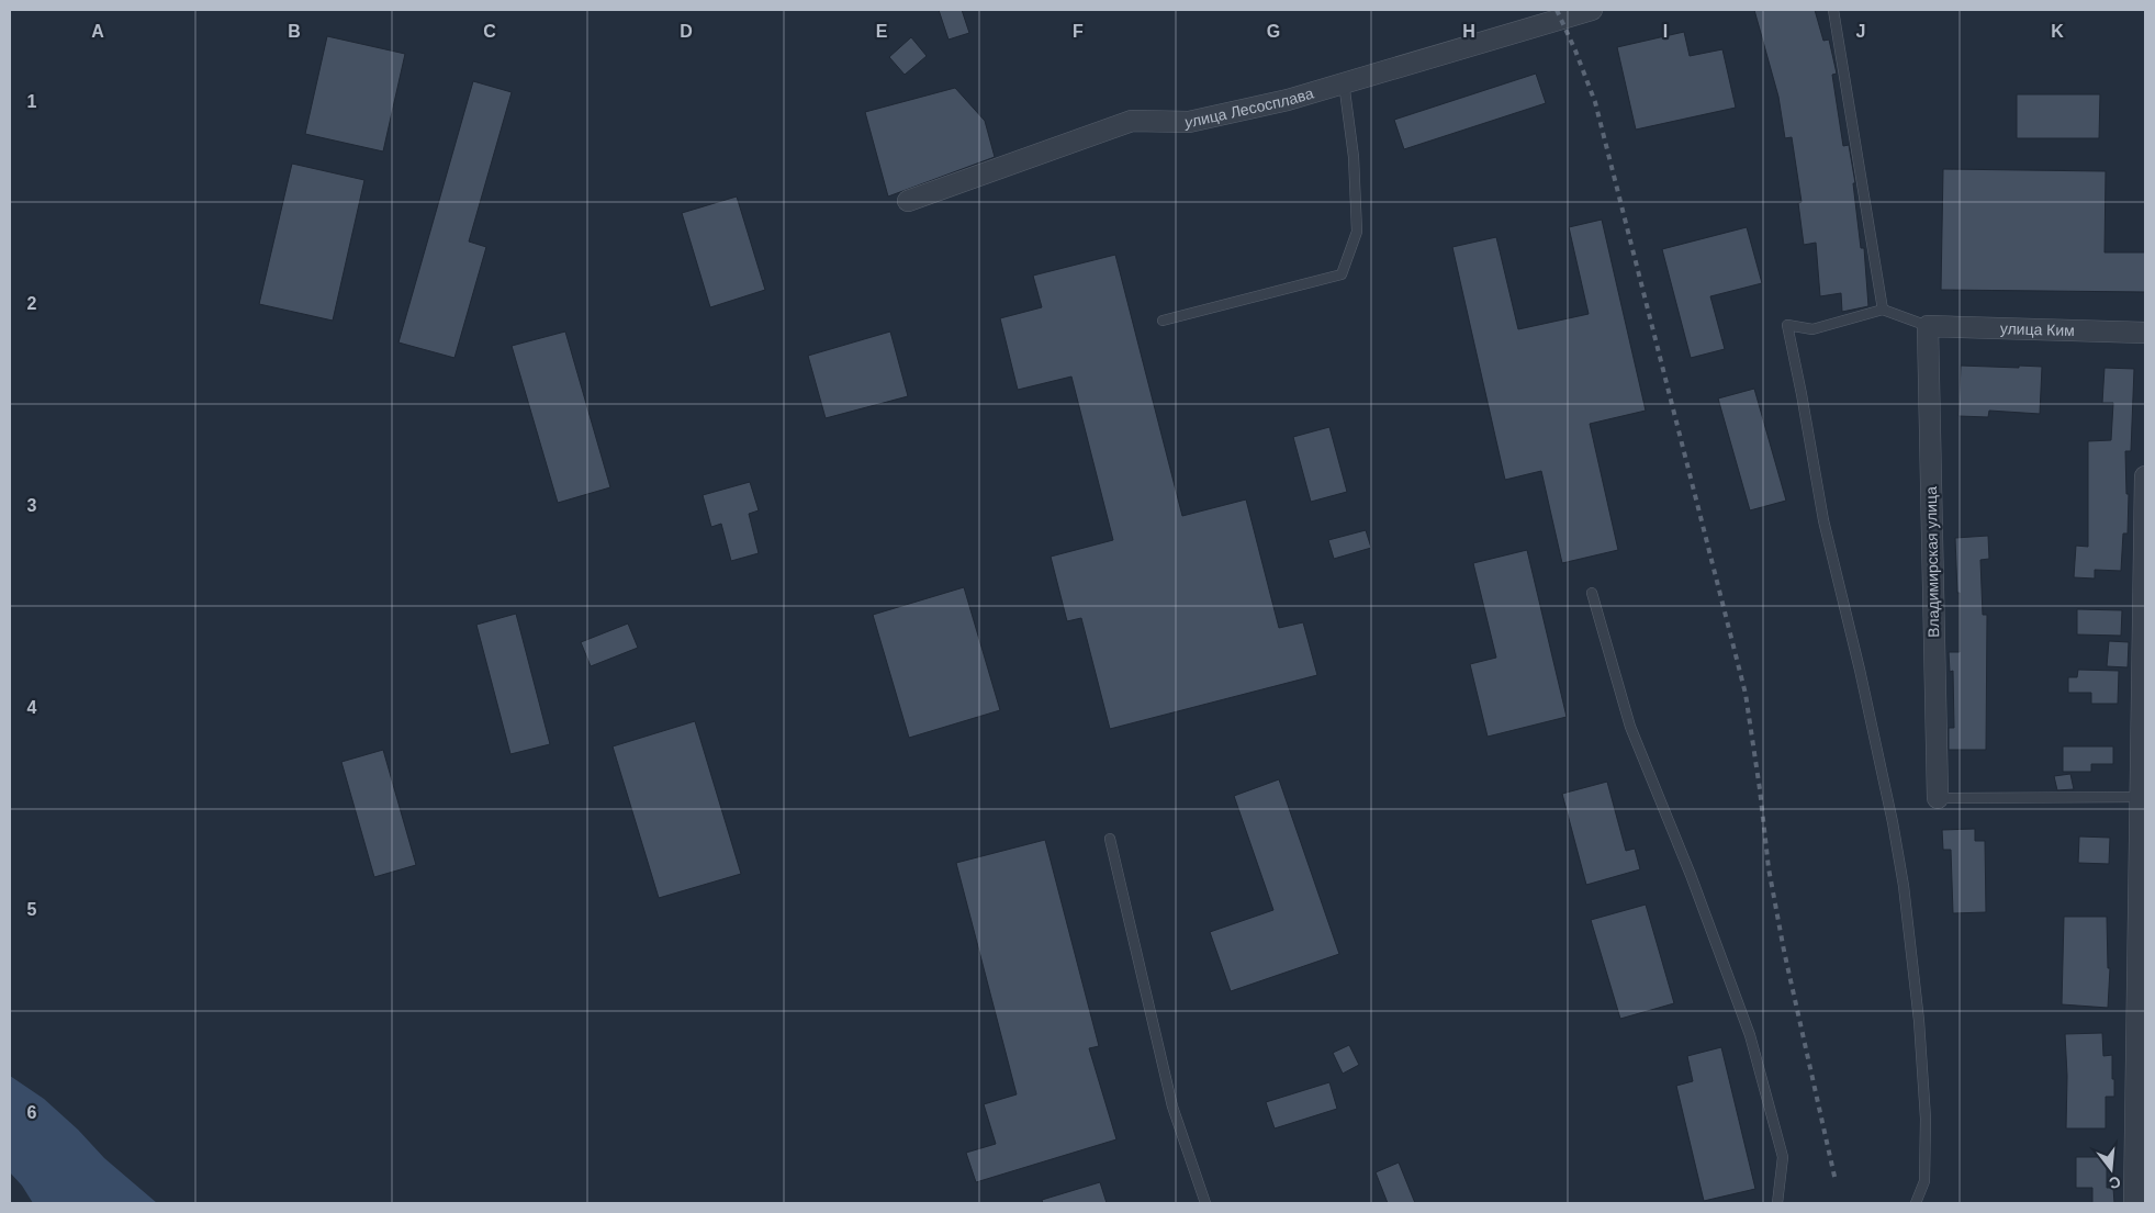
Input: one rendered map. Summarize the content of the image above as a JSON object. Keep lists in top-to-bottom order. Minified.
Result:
{"streets":{"street":["улица Лесосплава","улица Ким","Владимирская улица"]},"crossings":[["улица Ким","Владимирская улица"]],"north":"bottom","grid":{"columns":["A","B","C","D","E","F","G","H","I","J","K"],"rows":["1","2","3","4","5","6"]}}
